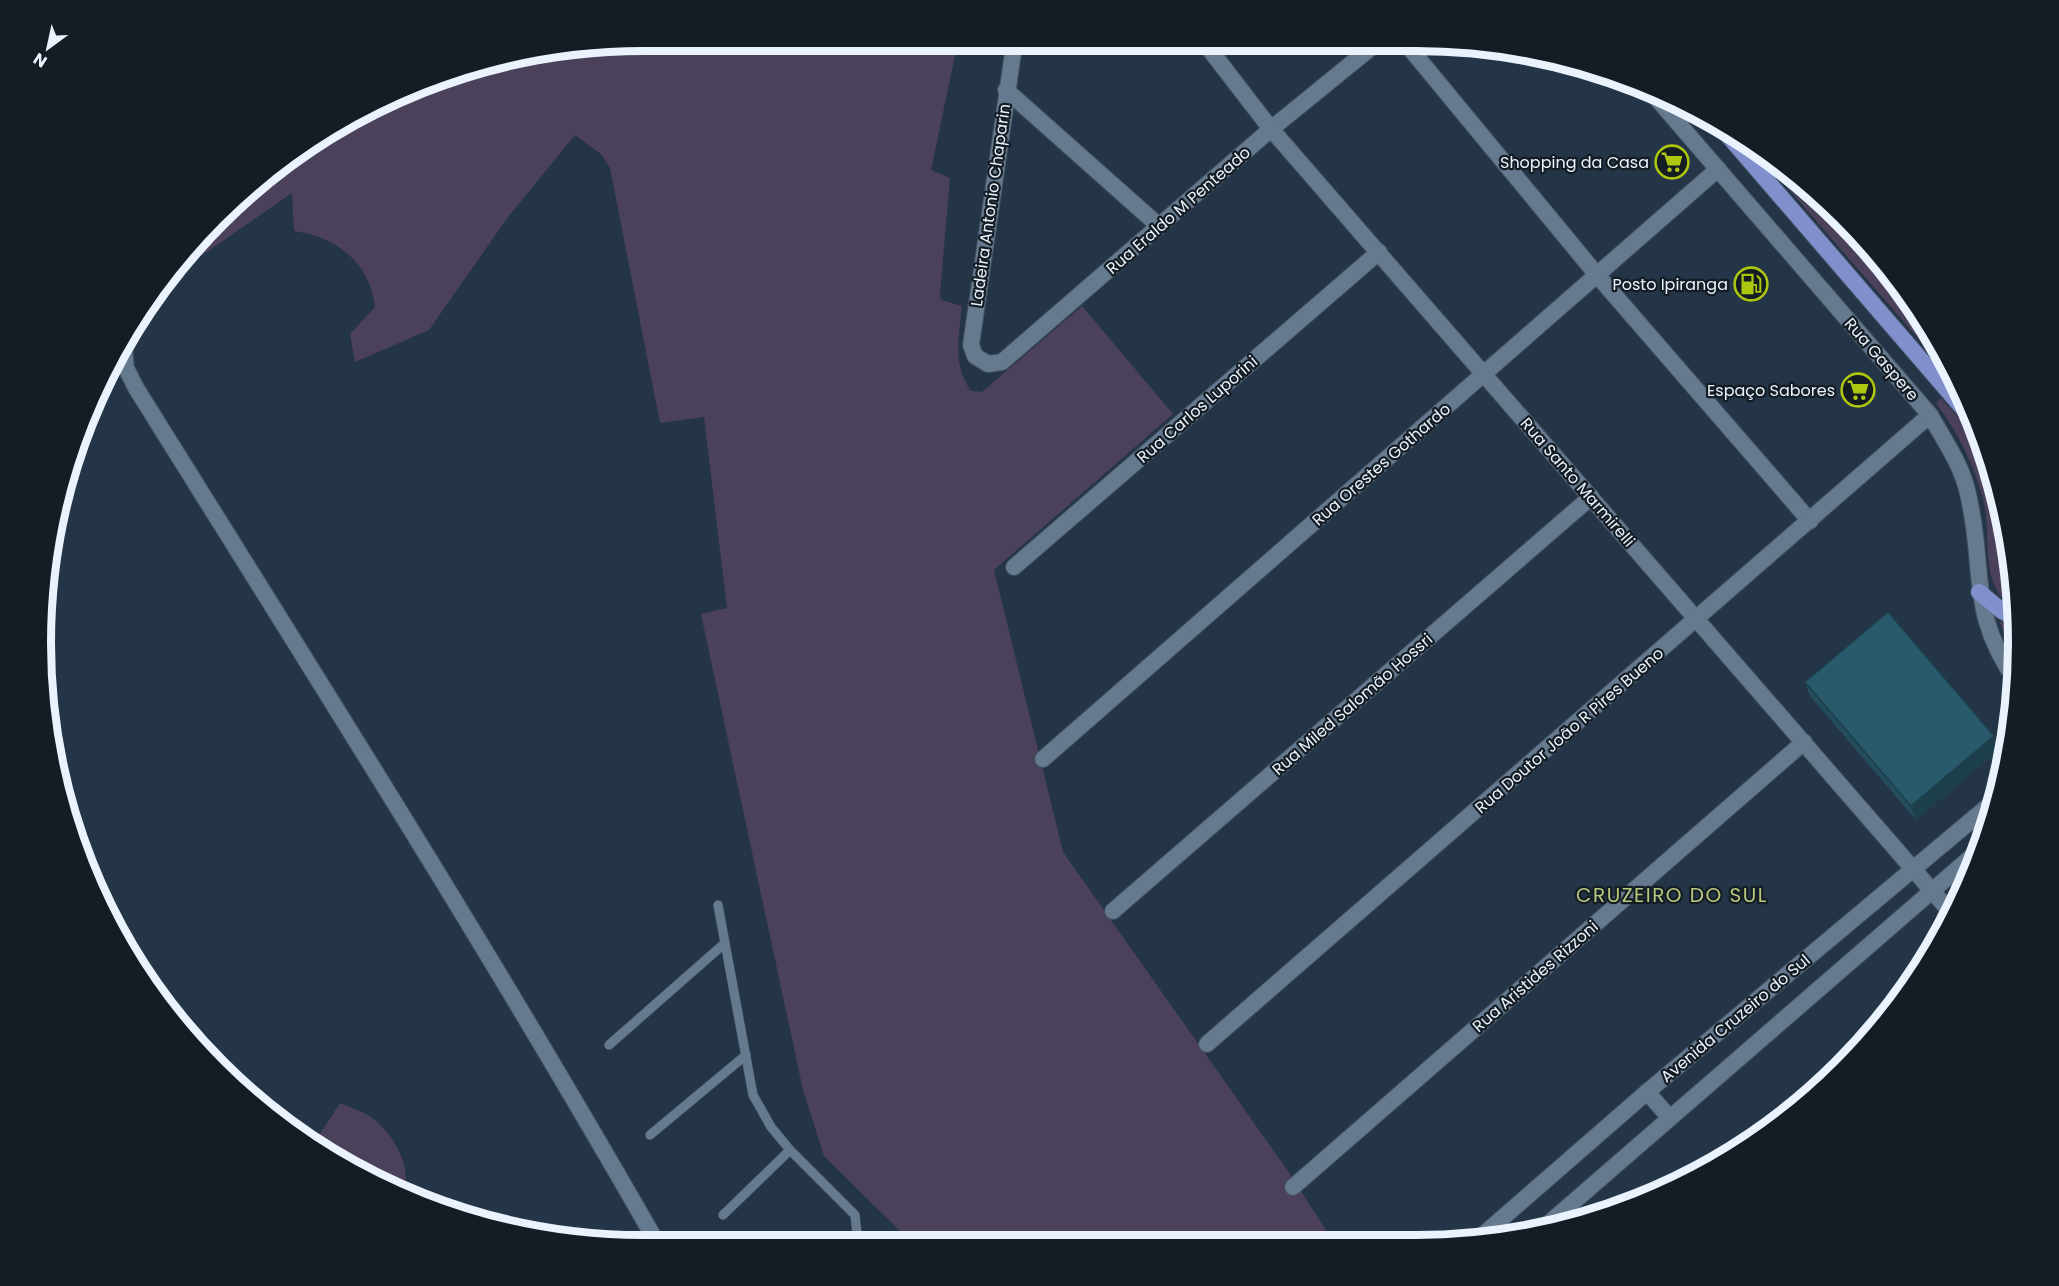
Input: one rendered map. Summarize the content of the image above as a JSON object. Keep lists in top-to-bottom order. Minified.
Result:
{"streets":{"street":["Ladeira Antonio Chaparin","Rua Eraldo M Penteado","Rua Gaspere","Rua Carlos Luporini","Rua Orestes Gothardo","Rua Santo Marmirelli","Rua Miled Salomão Hossri","Rua Doutor João R Pires Bueno","Rua Aristides Rizzoni","Avenida Cruzeiro do Sul"]},"crossings":[["Ladeira Antonio Chaparin","Rua Eraldo M Penteado"],["Rua Eraldo M Penteado","Rua Santo Marmirelli"],["Rua Gaspere","Rua Orestes Gothardo"],["Rua Gaspere","Rua Doutor João R Pires Bueno"],["Rua Carlos Luporini","Rua Santo Marmirelli"],["Rua Orestes Gothardo","Rua Santo Marmirelli"],["Rua Santo Marmirelli","Rua Miled Salomão Hossri"],["Rua Santo Marmirelli","Rua Doutor João R Pires Bueno"],["Rua Santo Marmirelli","Rua Aristides Rizzoni"],["Rua Santo Marmirelli","Avenida Cruzeiro do Sul"]],"districts":["CRUZEIRO DO SUL"],"places":{"supermarket":["Shopping da Casa","Espaço Sabores"],"fuel station":["Posto Ipiranga"]},"north":"bottom left"}
